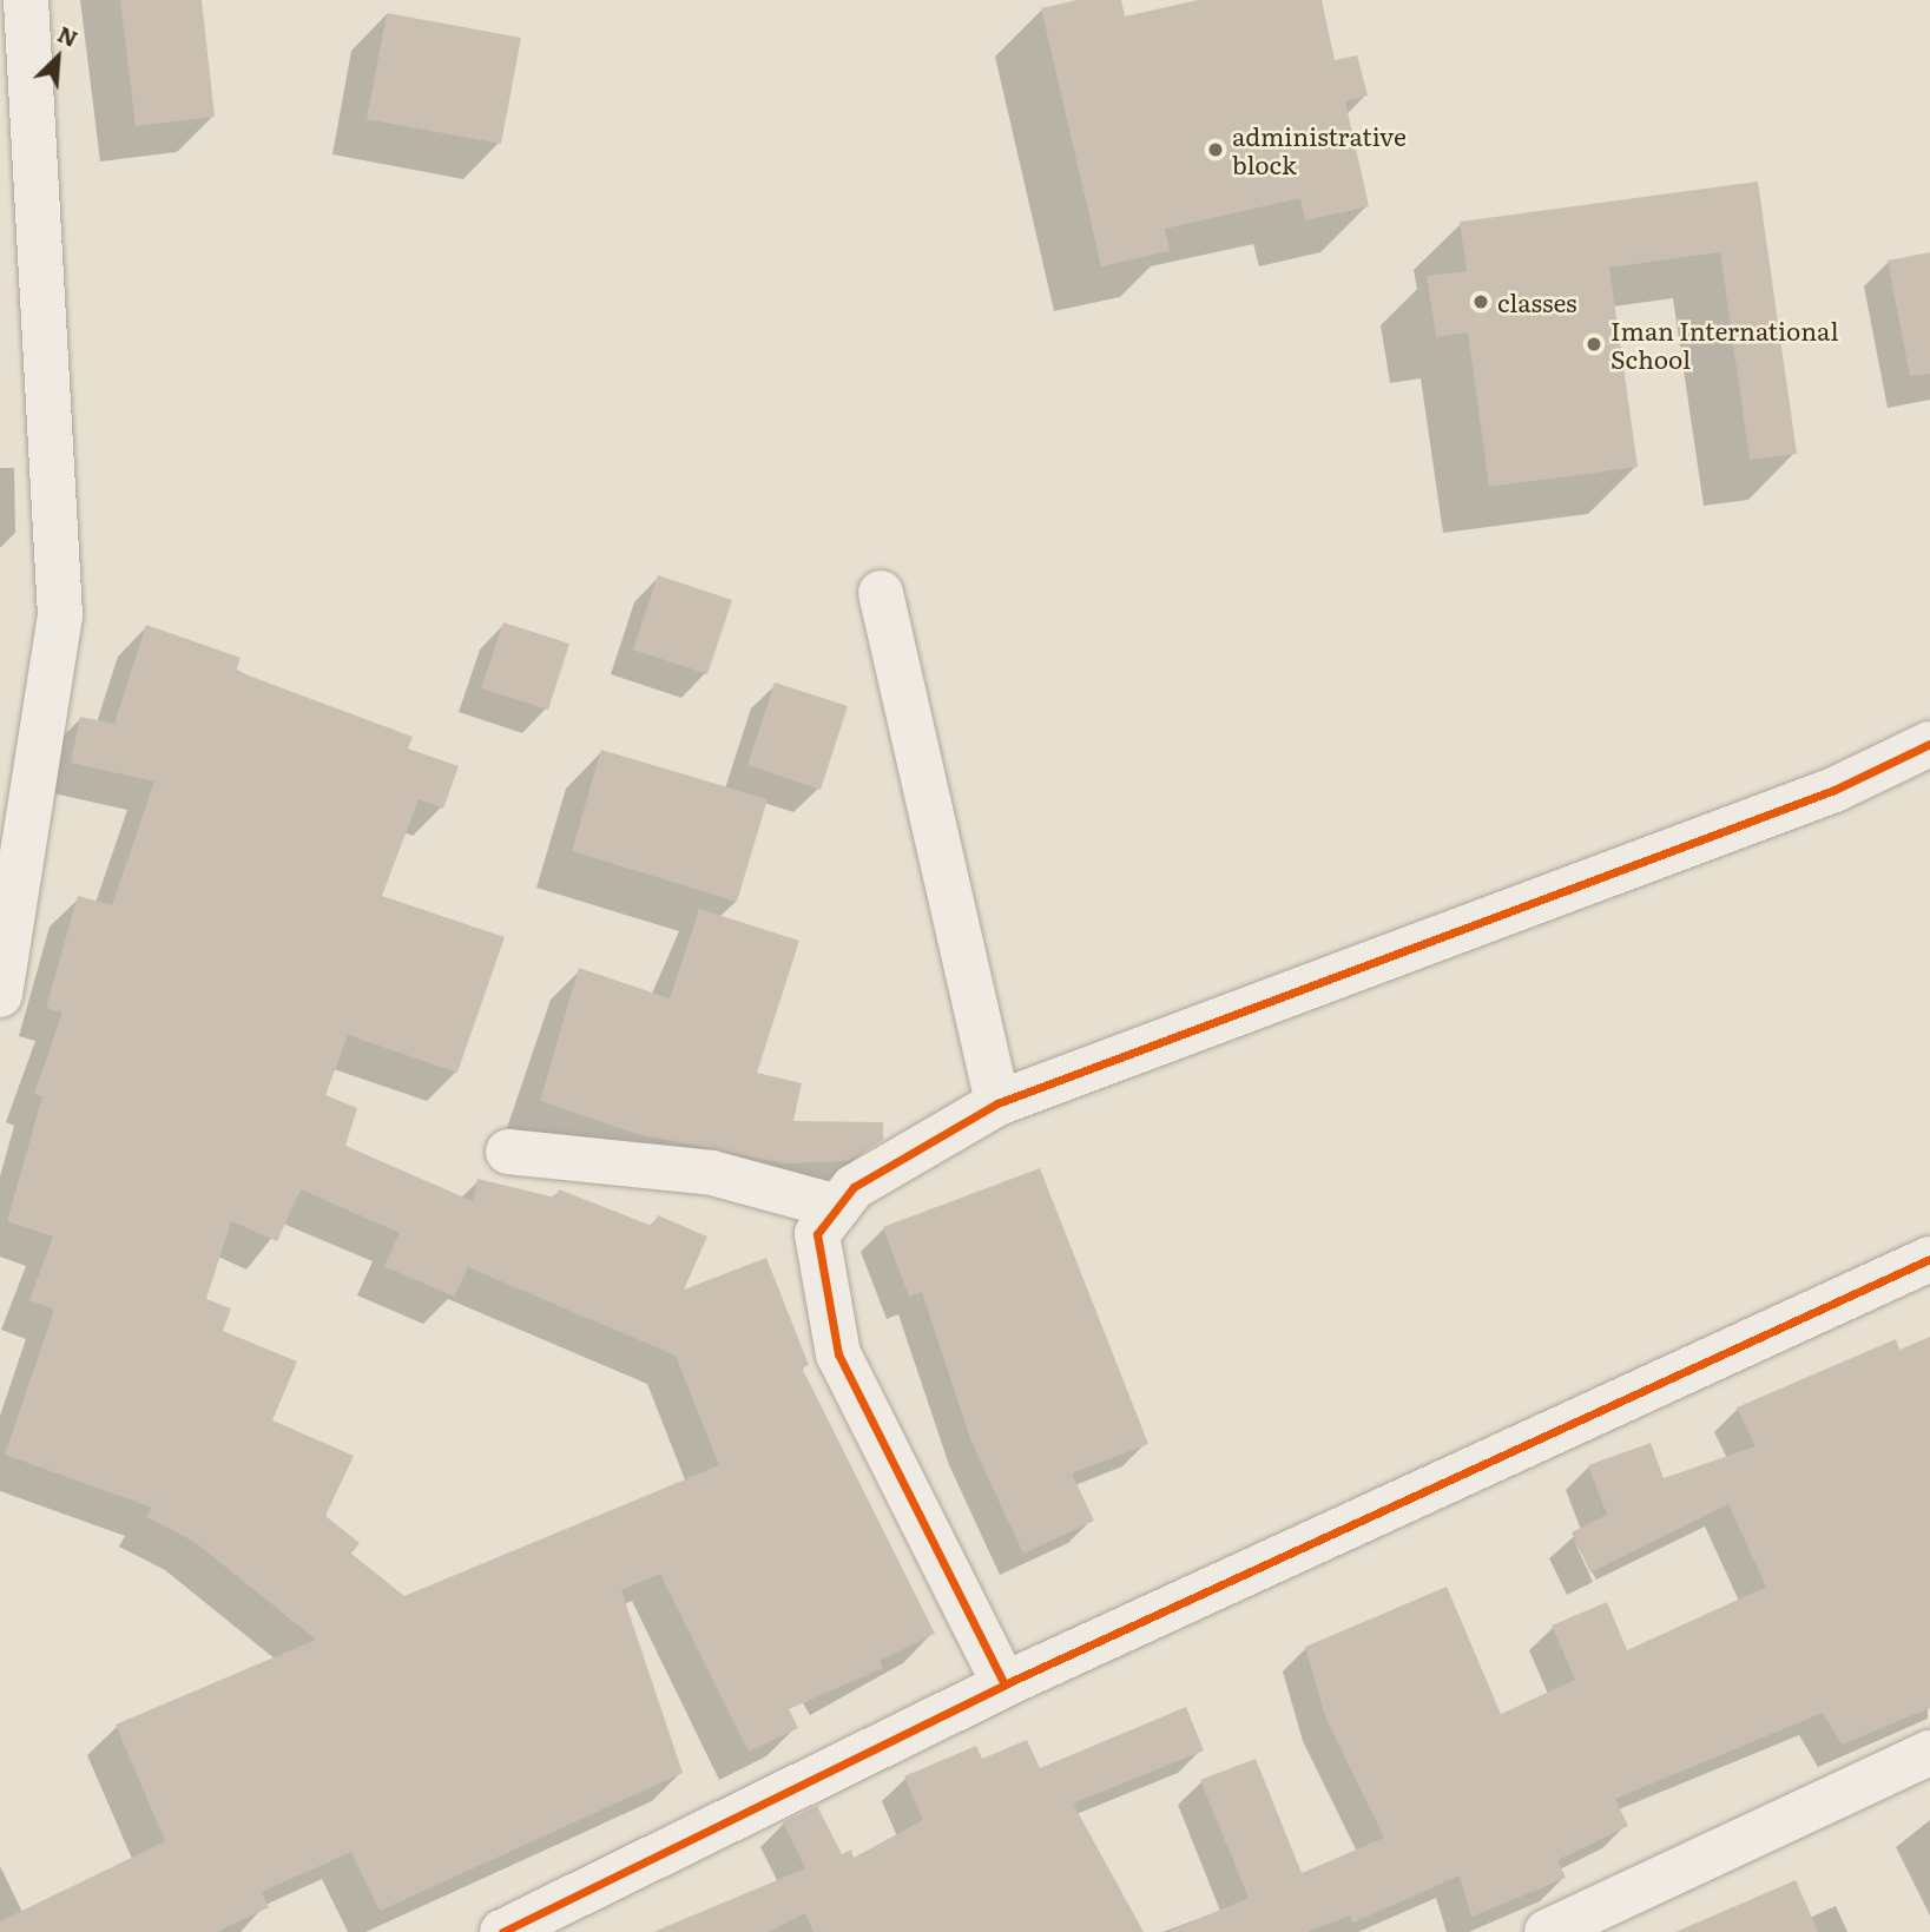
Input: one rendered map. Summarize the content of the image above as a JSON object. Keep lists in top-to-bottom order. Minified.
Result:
{"places":["administrative block","classes","Iman International School"],"north":"top right"}
